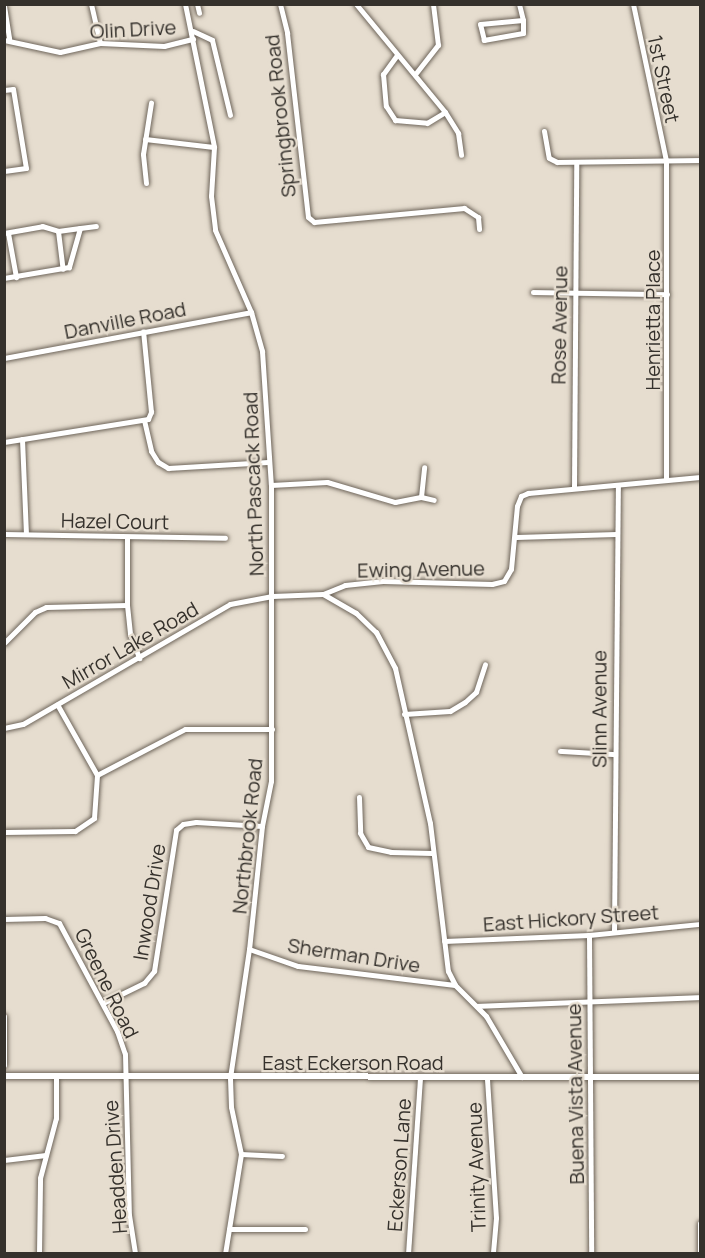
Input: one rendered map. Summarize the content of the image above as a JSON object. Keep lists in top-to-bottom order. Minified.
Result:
{"streets":{"street":["Olin Drive","1st Street","Springbrook Road","Danville Road","Henrietta Place","Rose Avenue","North Pascack Road","Hazel Court","Ewing Avenue","Mirror Lake Road","Slinn Avenue","Northbrook Road","Inwood Drive","East Hickory Street","Sherman Drive","Greene Road","East Eckerson Road","Buena Vista Avenue","Eckerson Lane","Headden Drive","Trinity Avenue"]},"crossings":[["Olin Drive","North Pascack Road"],["1st Street","Henrietta Place"],["Danville Road","North Pascack Road"],["Henrietta Place","Ewing Avenue"],["Rose Avenue","Ewing Avenue"],["North Pascack Road","Ewing Avenue"],["North Pascack Road","Mirror Lake Road"],["North Pascack Road","Northbrook Road"],["Ewing Avenue","Slinn Avenue"],["Mirror Lake Road","Northbrook Road"],["Slinn Avenue","East Hickory Street"],["Northbrook Road","Inwood Drive"],["Northbrook Road","Sherman Drive"],["Northbrook Road","East Eckerson Road"],["Inwood Drive","Greene Road"],["East Hickory Street","Buena Vista Avenue"],["Greene Road","East Eckerson Road"],["Greene Road","Headden Drive"],["East Eckerson Road","Buena Vista Avenue"],["East Eckerson Road","Eckerson Lane"],["East Eckerson Road","Headden Drive"],["East Eckerson Road","Trinity Avenue"]]}
